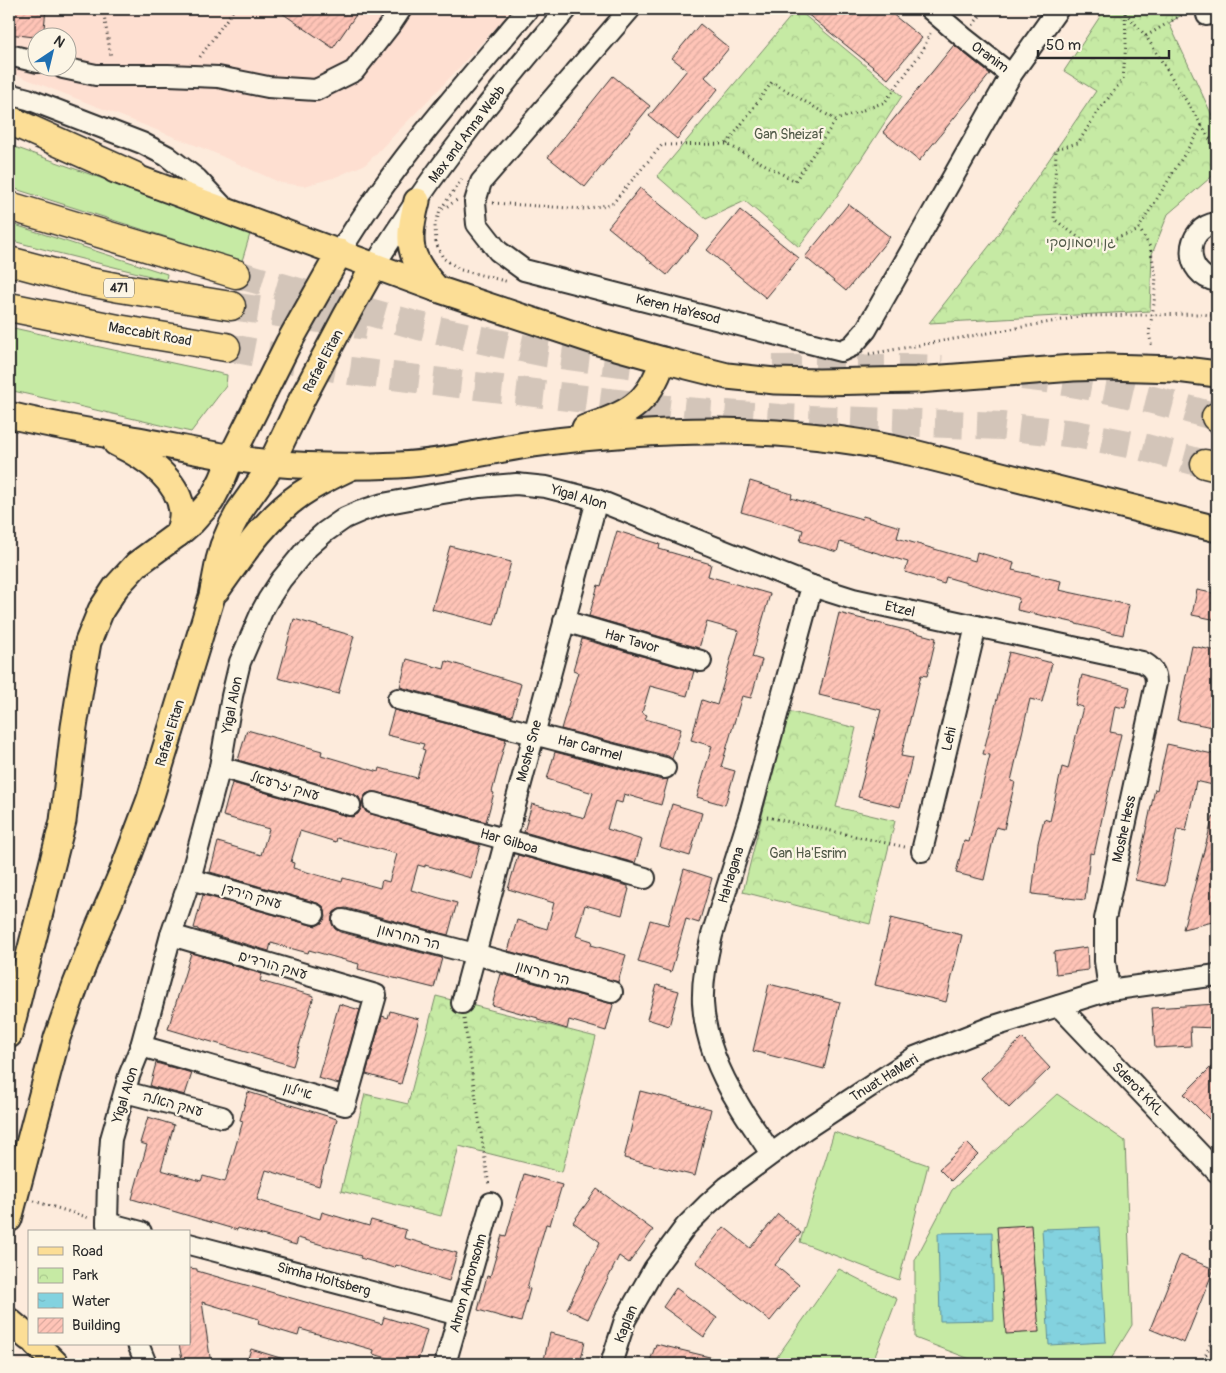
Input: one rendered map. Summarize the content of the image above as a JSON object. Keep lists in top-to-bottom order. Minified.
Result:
{"streets":{"highway":["471","Maccabit Road"],"main road":["Rafael Eitan"],"street":["Oranim","Max and Anna Webb","Keren HaYesod","Yigal Alon","Etzel","Har Tavor","Lehi","Har Carmel","Moshe Sne","עמק יזרעאל","Moshe Hess","Har Gilboa","HaHagana","עמק הירדן","הר החרמון","עמק הורדים","הר חרמון","Tnuat HaMeri","Sderot KKL","איילון","עמק האלה","Simha Holtsberg","Ahron Ahronsohn","Kaplan"]},"crossings":[["Oranim","Keren HaYesod"],["Max and Anna Webb","Rafael Eitan"],["Yigal Alon","Etzel"],["Yigal Alon","Moshe Sne"],["Yigal Alon","עמק יזרעאל"],["Yigal Alon","עמק הירדן"],["Yigal Alon","עמק הורדים"],["Yigal Alon","איילון"],["Yigal Alon","עמק האלה"],["Etzel","Lehi"],["Etzel","Moshe Hess"],["Etzel","HaHagana"],["Har Tavor","Moshe Sne"],["Har Carmel","Moshe Sne"],["Moshe Sne","Har Gilboa"],["Moshe Sne","הר החרמון"],["Moshe Sne","הר חרמון"],["Moshe Hess","Tnuat HaMeri"],["HaHagana","Tnuat HaMeri"],["הר החרמון","הר חרמון"],["עמק הורדים","איילון"],["Tnuat HaMeri","Sderot KKL"],["Tnuat HaMeri","Kaplan"],["Simha Holtsberg","Ahron Ahronsohn"]],"parks":["Gan Sheizaf","גן ויסמונסקי","Gan Ha'Esrim"],"legend":["Road","Park","Water","Building"],"scale_bar":"50 m","north":"top right"}
